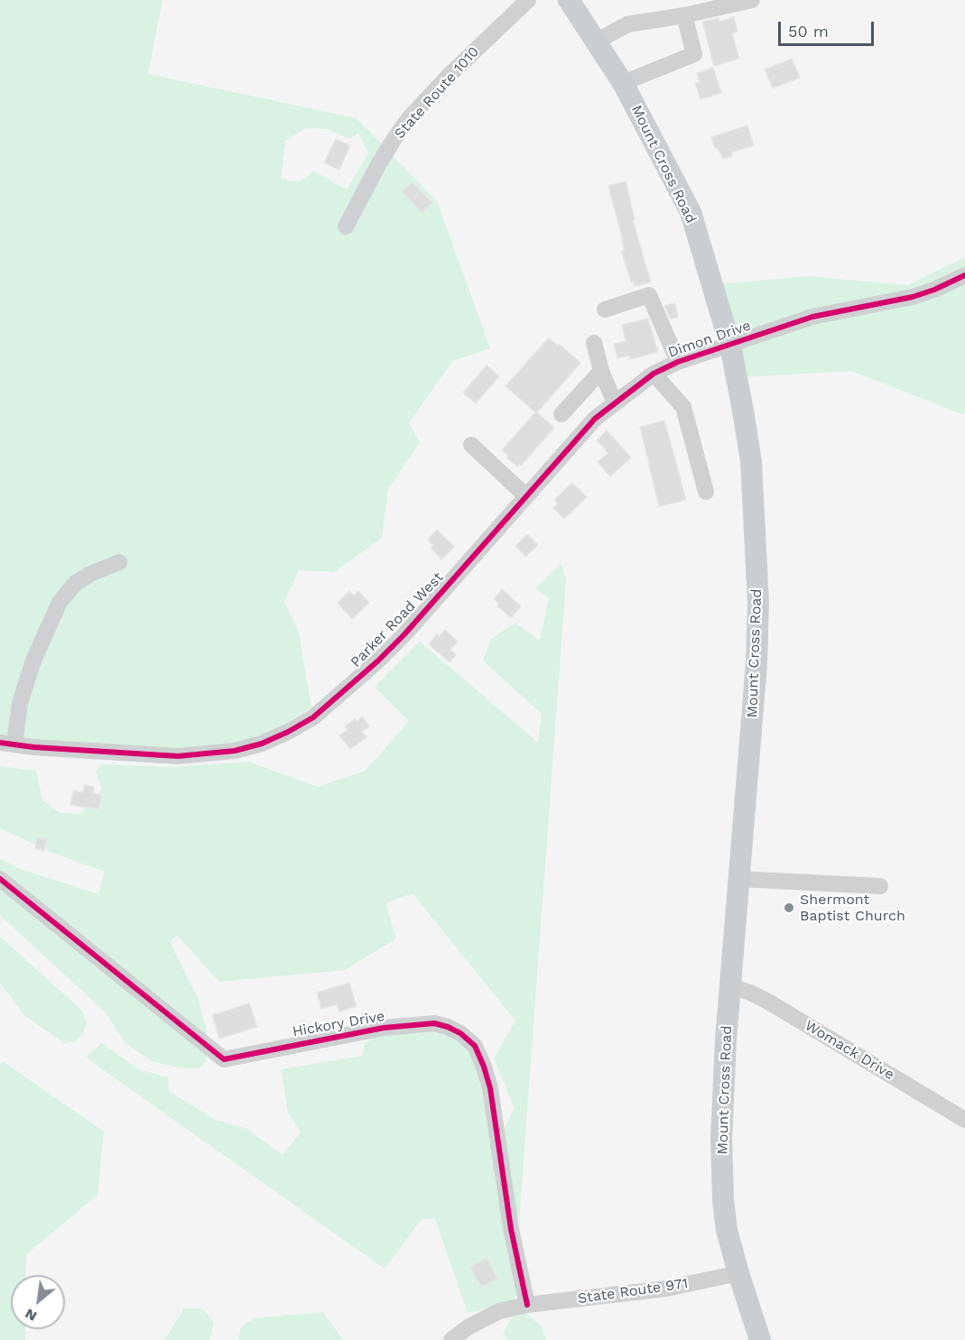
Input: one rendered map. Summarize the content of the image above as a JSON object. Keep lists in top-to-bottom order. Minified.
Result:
{"streets":{"main road":["Mount Cross Road"],"street":["State Route 1010","Dimon Drive","Parker Road West","Hickory Drive","Womack Drive","State Route 971"]},"crossings":[["Mount Cross Road","Dimon Drive"],["Mount Cross Road","Womack Drive"],["Mount Cross Road","State Route 971"],["Dimon Drive","Parker Road West"],["Hickory Drive","State Route 971"]],"places":["Shermont Baptist Church"],"scale_bar":"50 m","north":"bottom left"}
